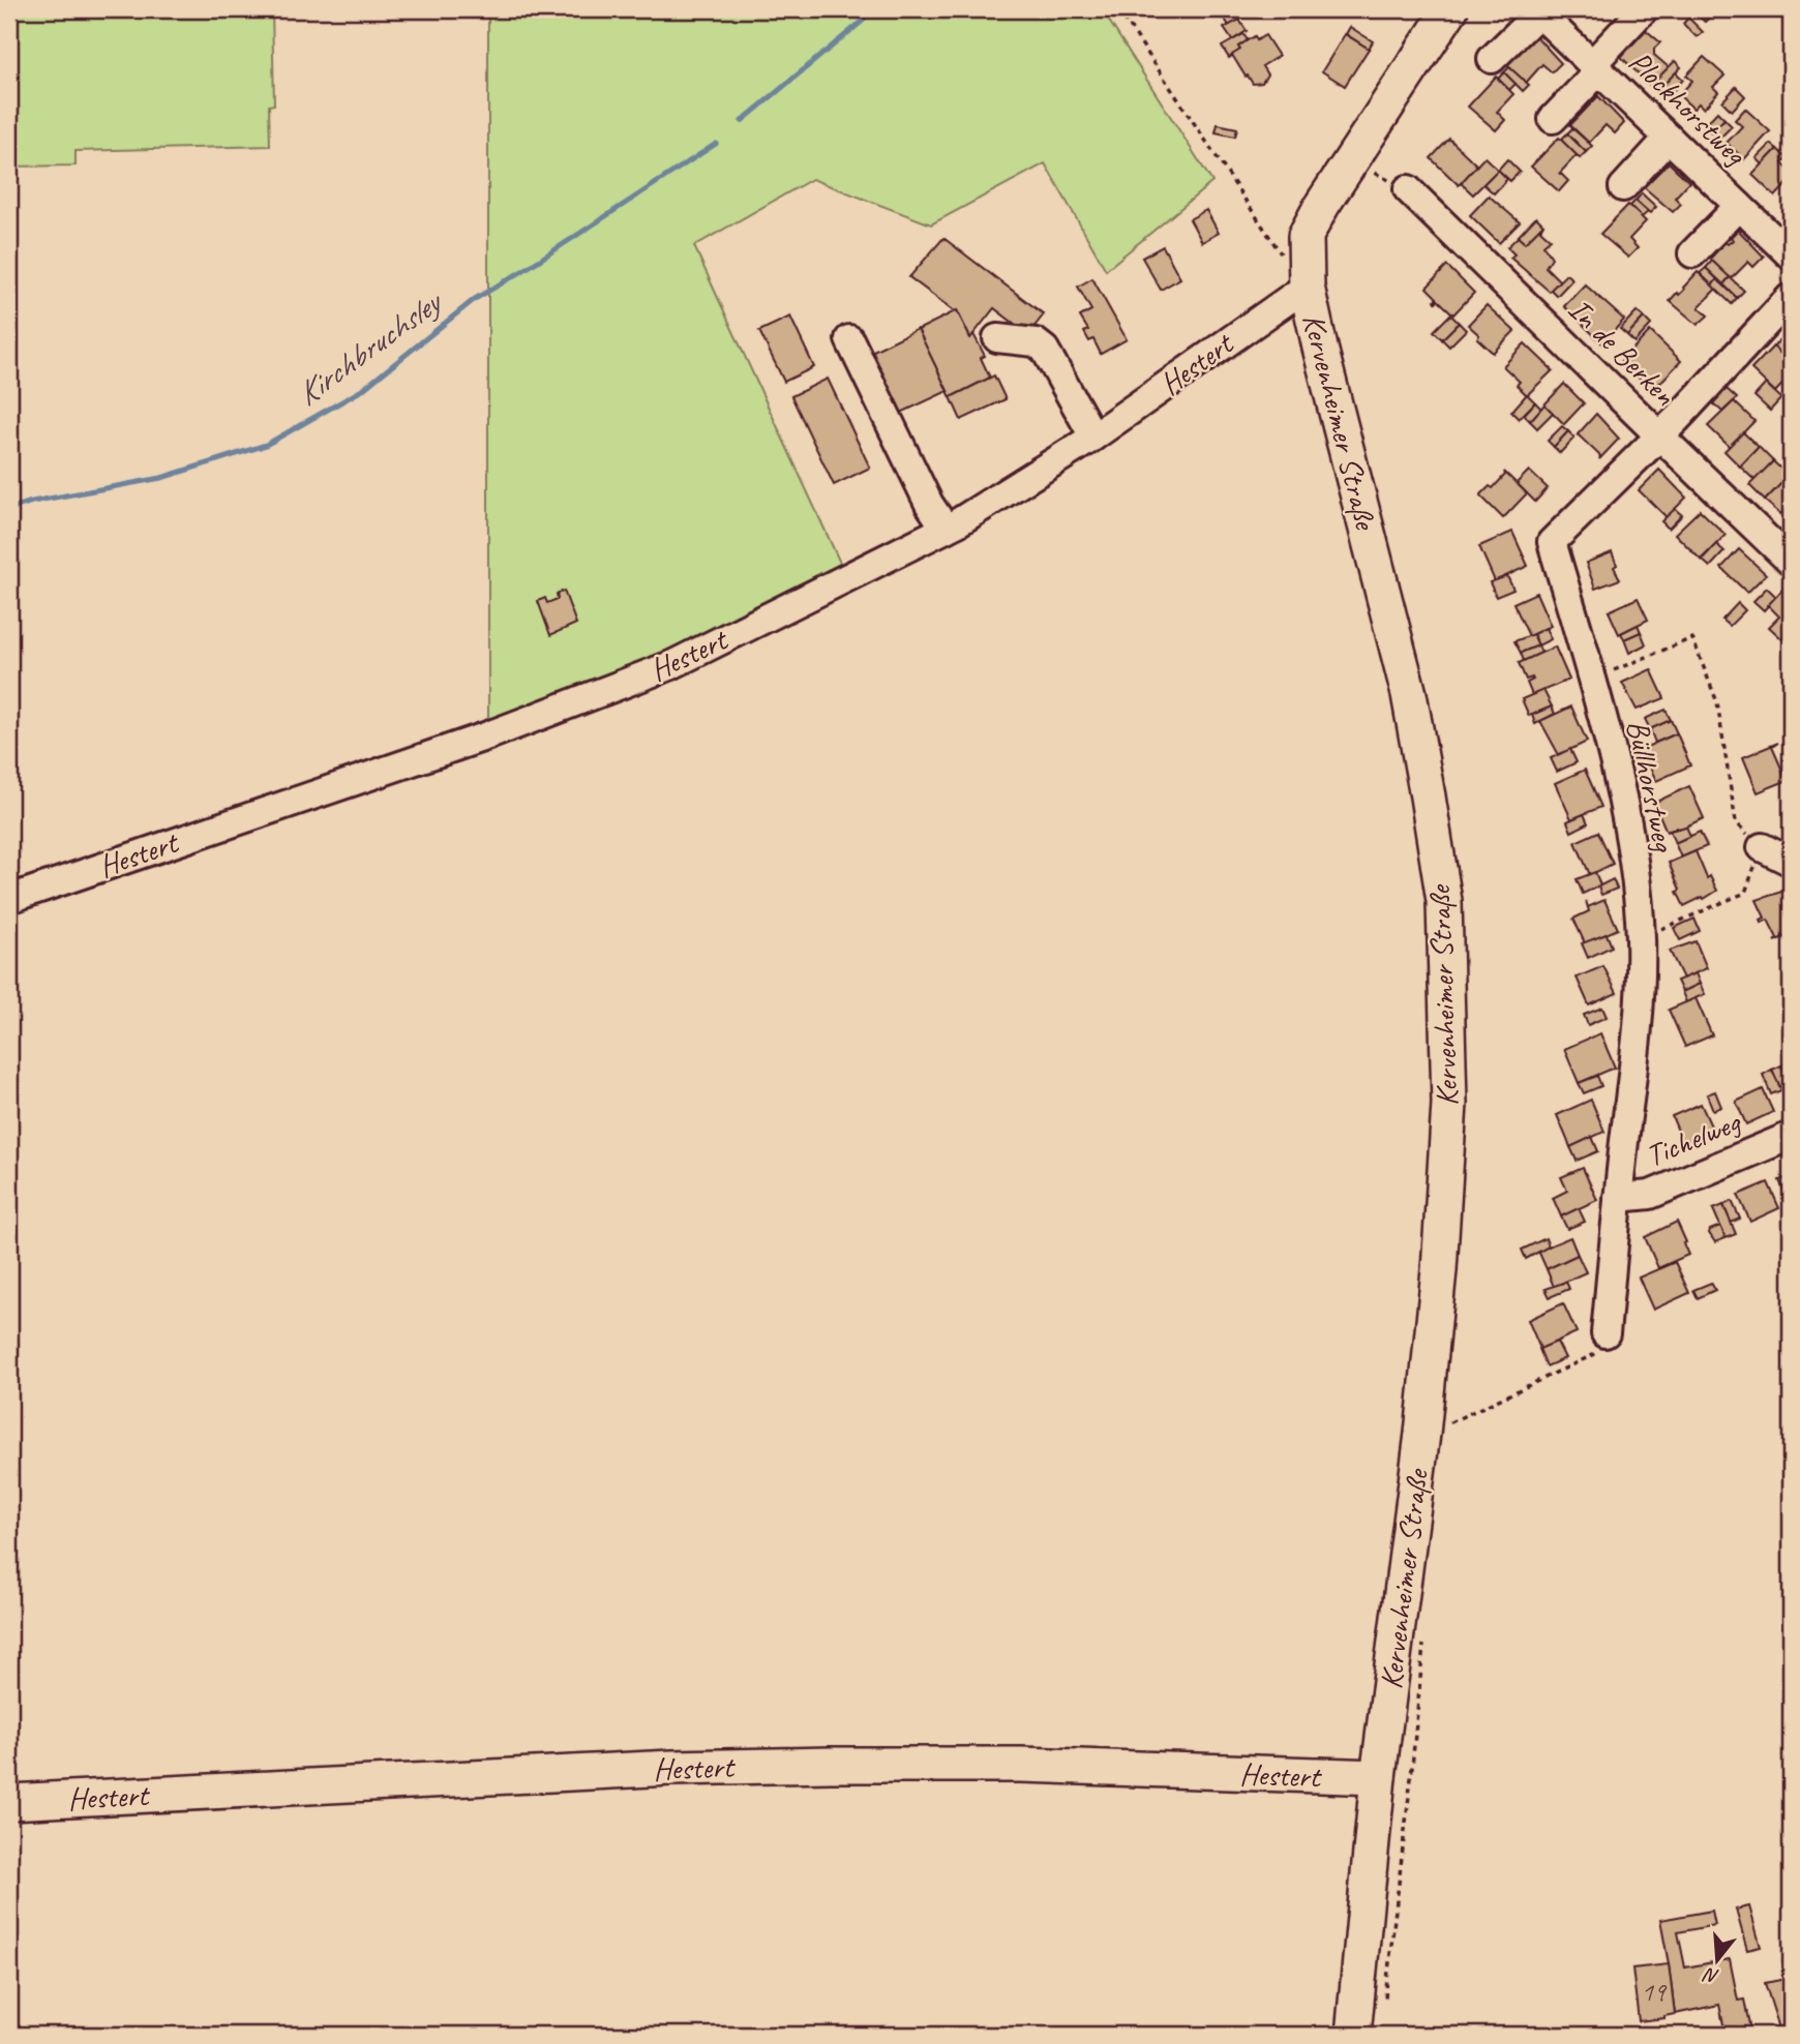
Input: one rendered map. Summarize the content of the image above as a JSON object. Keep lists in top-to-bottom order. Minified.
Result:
{"streets":{"main road":["Hestert","Kervenheimer Straße"],"street":["Plockhorstweg","In de Berken","Büllhorstweg","Tichelweg"]},"crossings":[["In de Berken","Büllhorstweg"],["Hestert","Kervenheimer Straße"],["Büllhorstweg","Tichelweg"]],"water":["Kirchbruchsley"],"house_numbers":["19"],"north":"bottom"}
